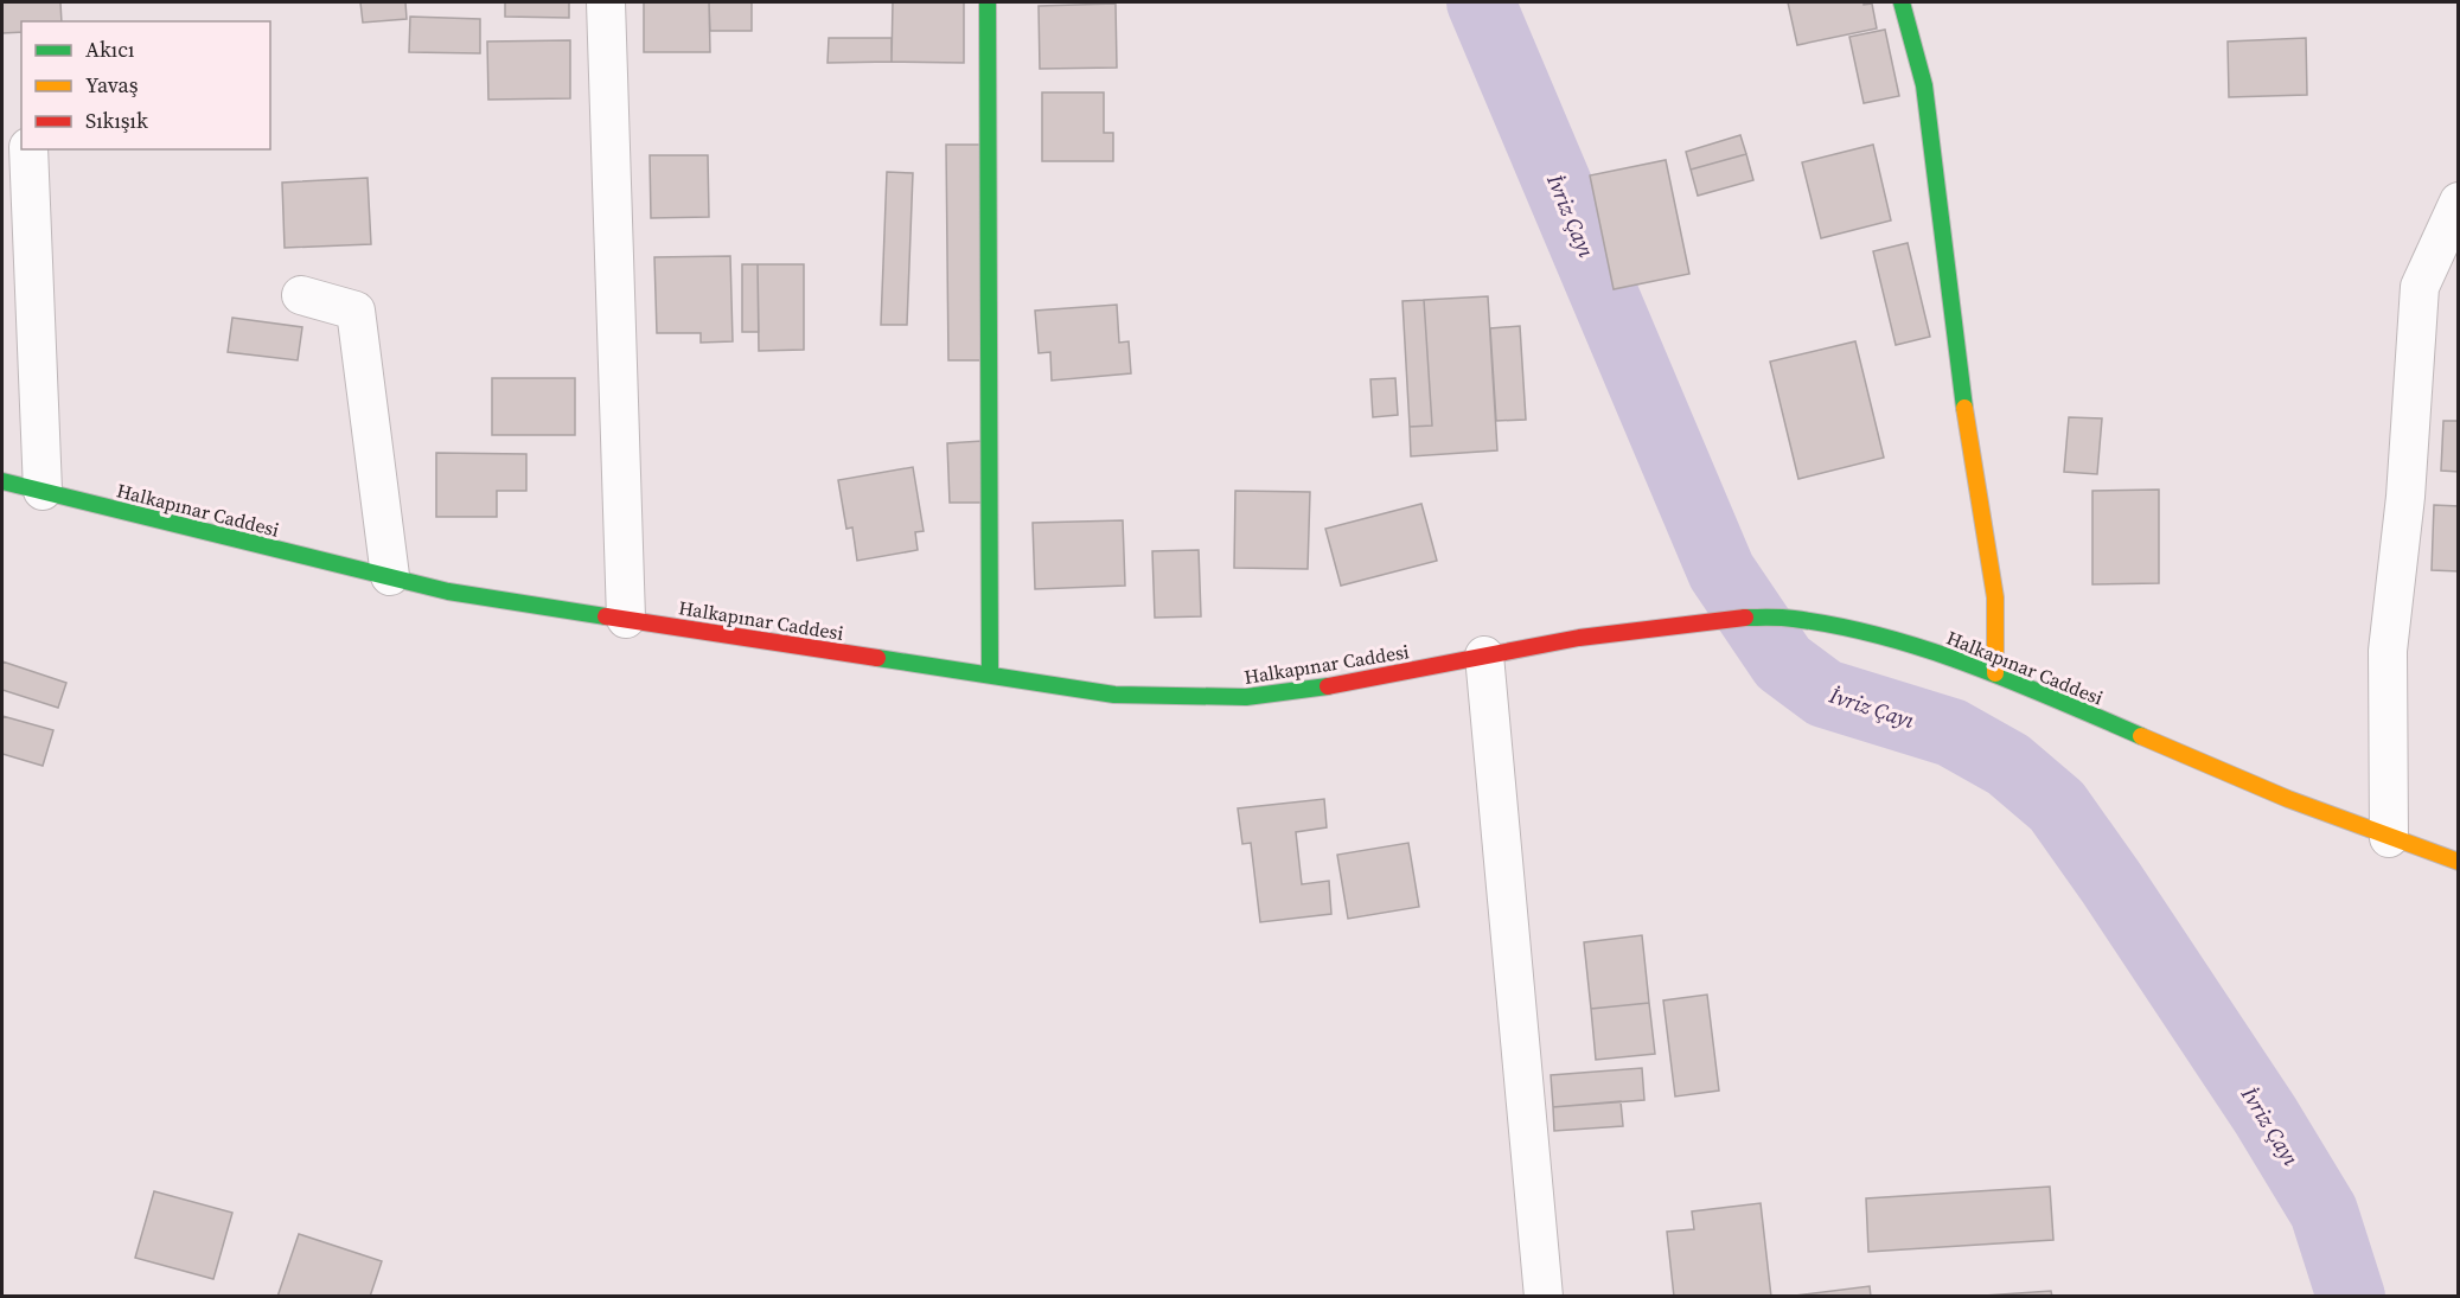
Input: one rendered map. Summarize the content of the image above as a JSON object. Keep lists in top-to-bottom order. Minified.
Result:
{"streets":{"main road":["Halkapınar Caddesi"]},"water":["İvriz Çayı"],"legend":["Akıcı","Yavaş","Sıkışık"]}
